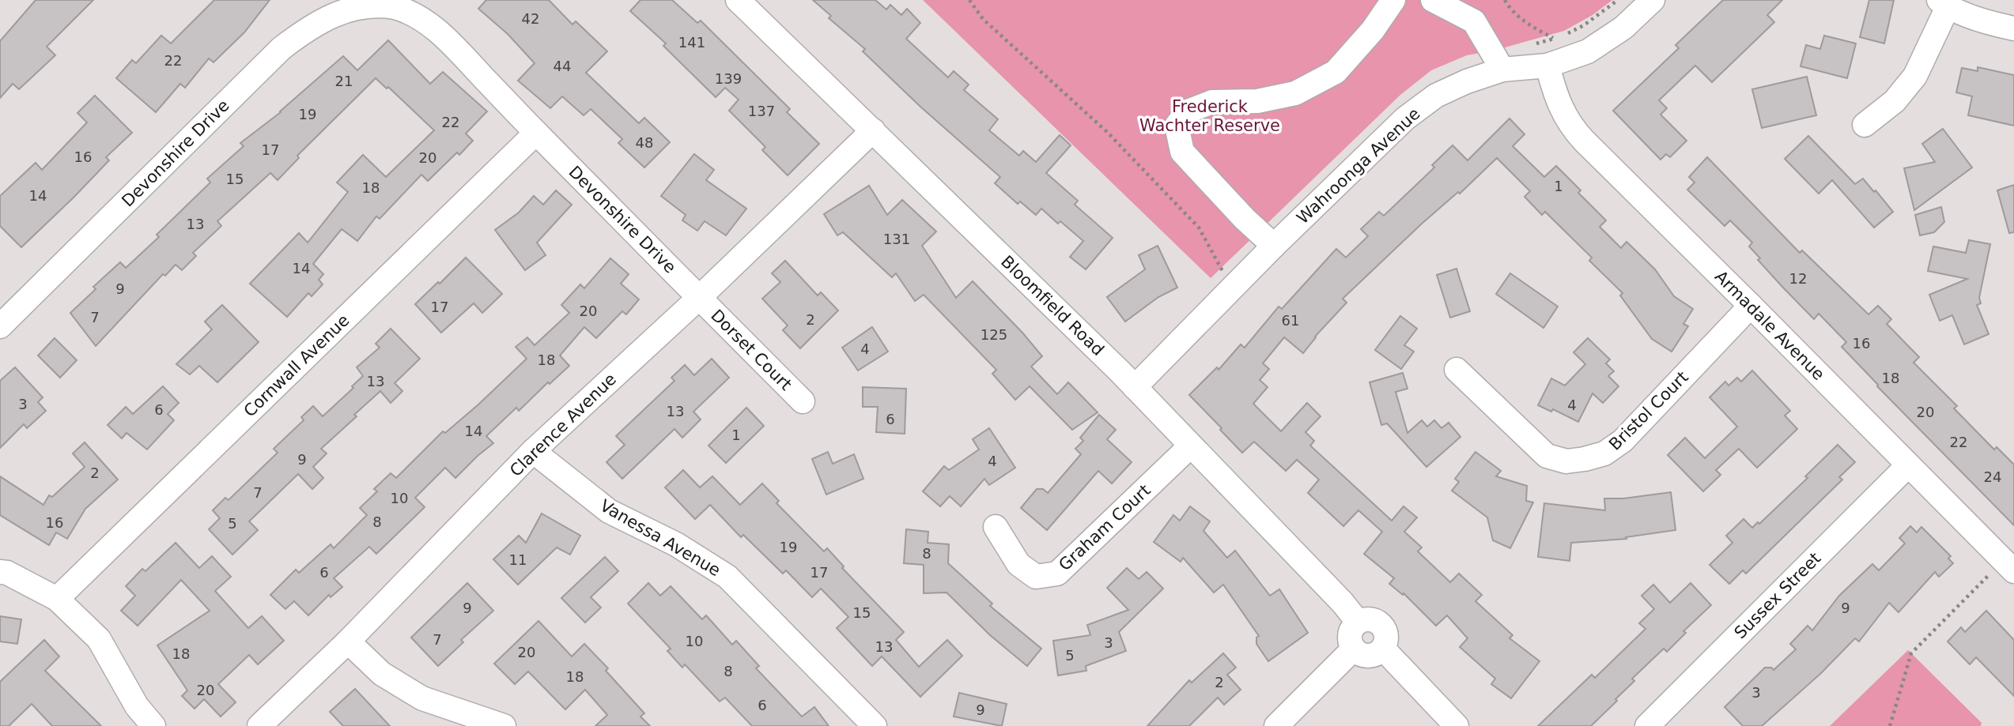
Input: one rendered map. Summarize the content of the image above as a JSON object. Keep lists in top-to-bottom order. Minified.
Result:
{"streets":{"street":["Devonshire Drive","Wahroonga Avenue","Bloomfield Road","Armadale Avenue","Dorset Court","Cornwall Avenue","Bristol Court","Clarence Avenue","Graham Court","Vanessa Avenue","Sussex Street"]},"crossings":[["Devonshire Drive","Dorset Court"],["Devonshire Drive","Cornwall Avenue"],["Devonshire Drive","Clarence Avenue"],["Wahroonga Avenue","Bloomfield Road"],["Wahroonga Avenue","Armadale Avenue"],["Bloomfield Road","Clarence Avenue"],["Bloomfield Road","Graham Court"],["Armadale Avenue","Bristol Court"],["Armadale Avenue","Sussex Street"],["Dorset Court","Clarence Avenue"],["Clarence Avenue","Vanessa Avenue"]],"parks":["Frederick Wachter Reserve"],"house_numbers":["42","141","22","44","139","21","137","19","22","48","17","16","20","15","1","18","14","13","131","14","12","9","17","20","7","2","61","125","16","4","18","18","13","3","4","6","13","20","6","14","1","22","9","4","2","24","7","10","8","16","5","19","8","11","6","17","9","9","15","7","10","3","13","20","18","5","8","18","2","20","3","6","9"]}
